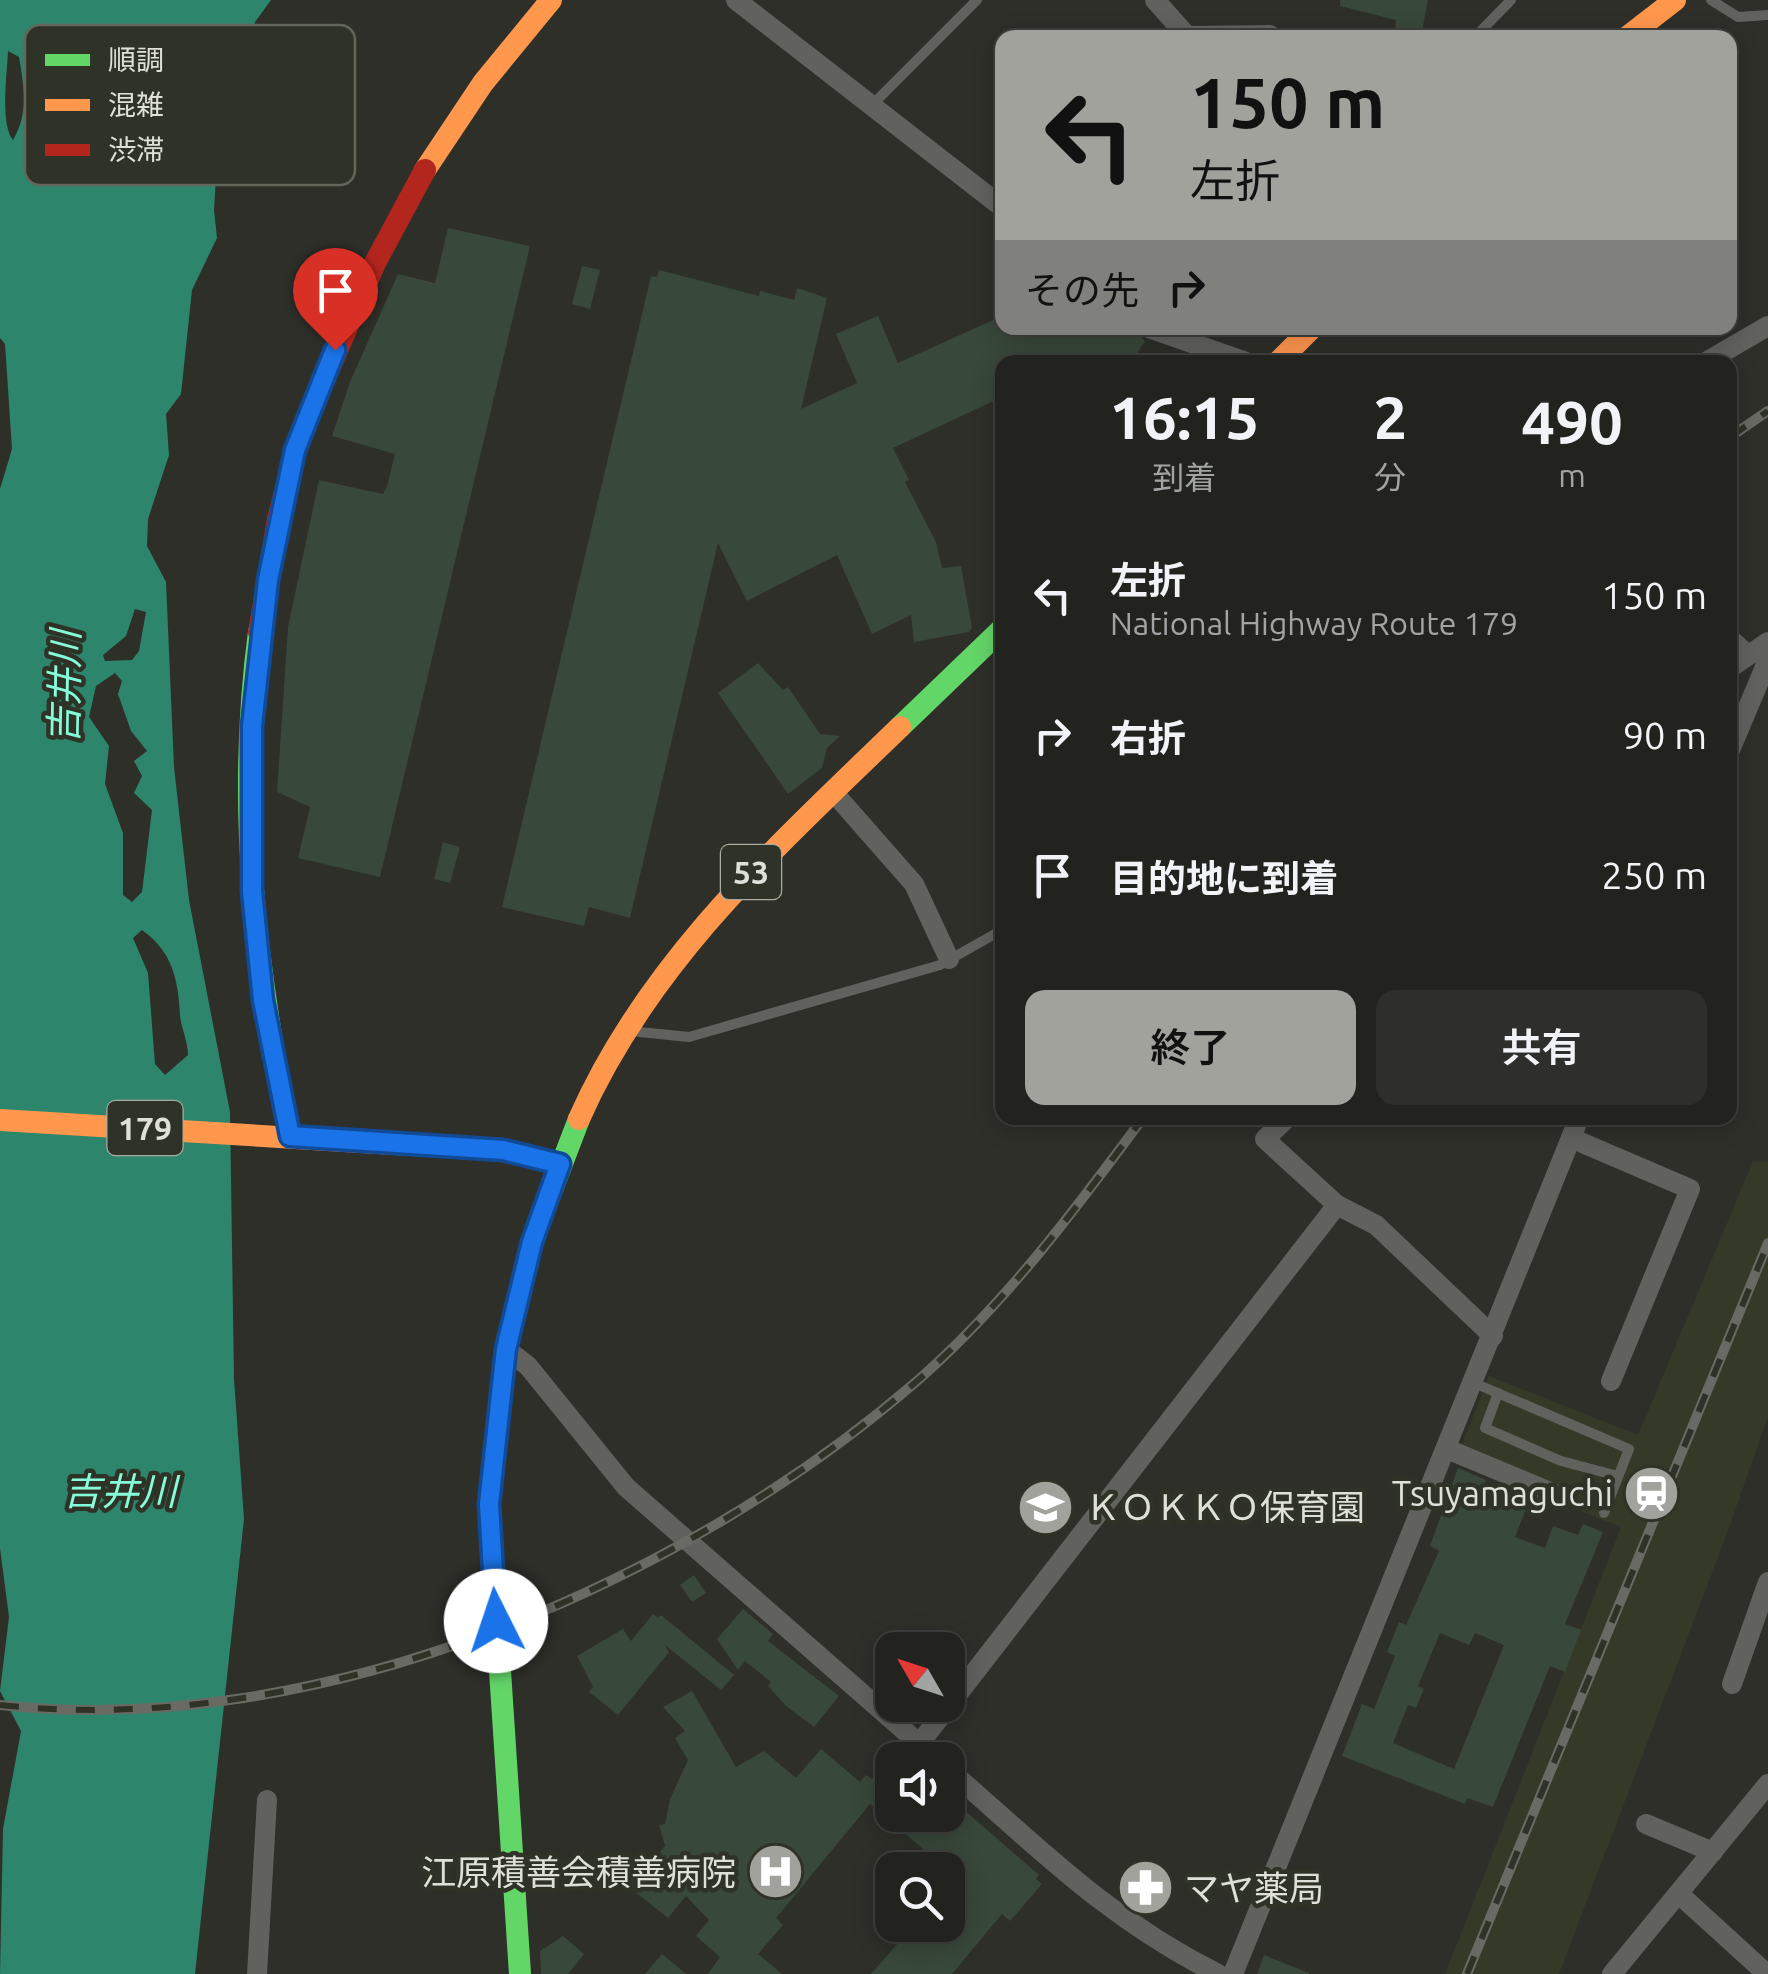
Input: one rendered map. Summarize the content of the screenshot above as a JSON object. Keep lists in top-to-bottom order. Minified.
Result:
{"streets":{"main road":["53","179"]},"crossings":[["53","179"]],"water":["吉井川"],"places":{"station":["Tsuyamaguchi"],"school or university":["ＫＯＫＫＯ保育園"],"hospital":["江原積善会積善病院"],"pharmacy":["マヤ薬局"]},"legend":["順調","混雑","渋滞"],"north":"top left","page":{"turn":["150 m","左折"],"then":"その先","eta":["16:15","到着","2","分","490","m"],"list":[{"name":"左折","note":"National Highway Route 179","value":"150 m"},{"name":"右折","value":"90 m"},{"name":"目的地に到着","value":"250 m"}],"buttons":["終了","共有"]}}
